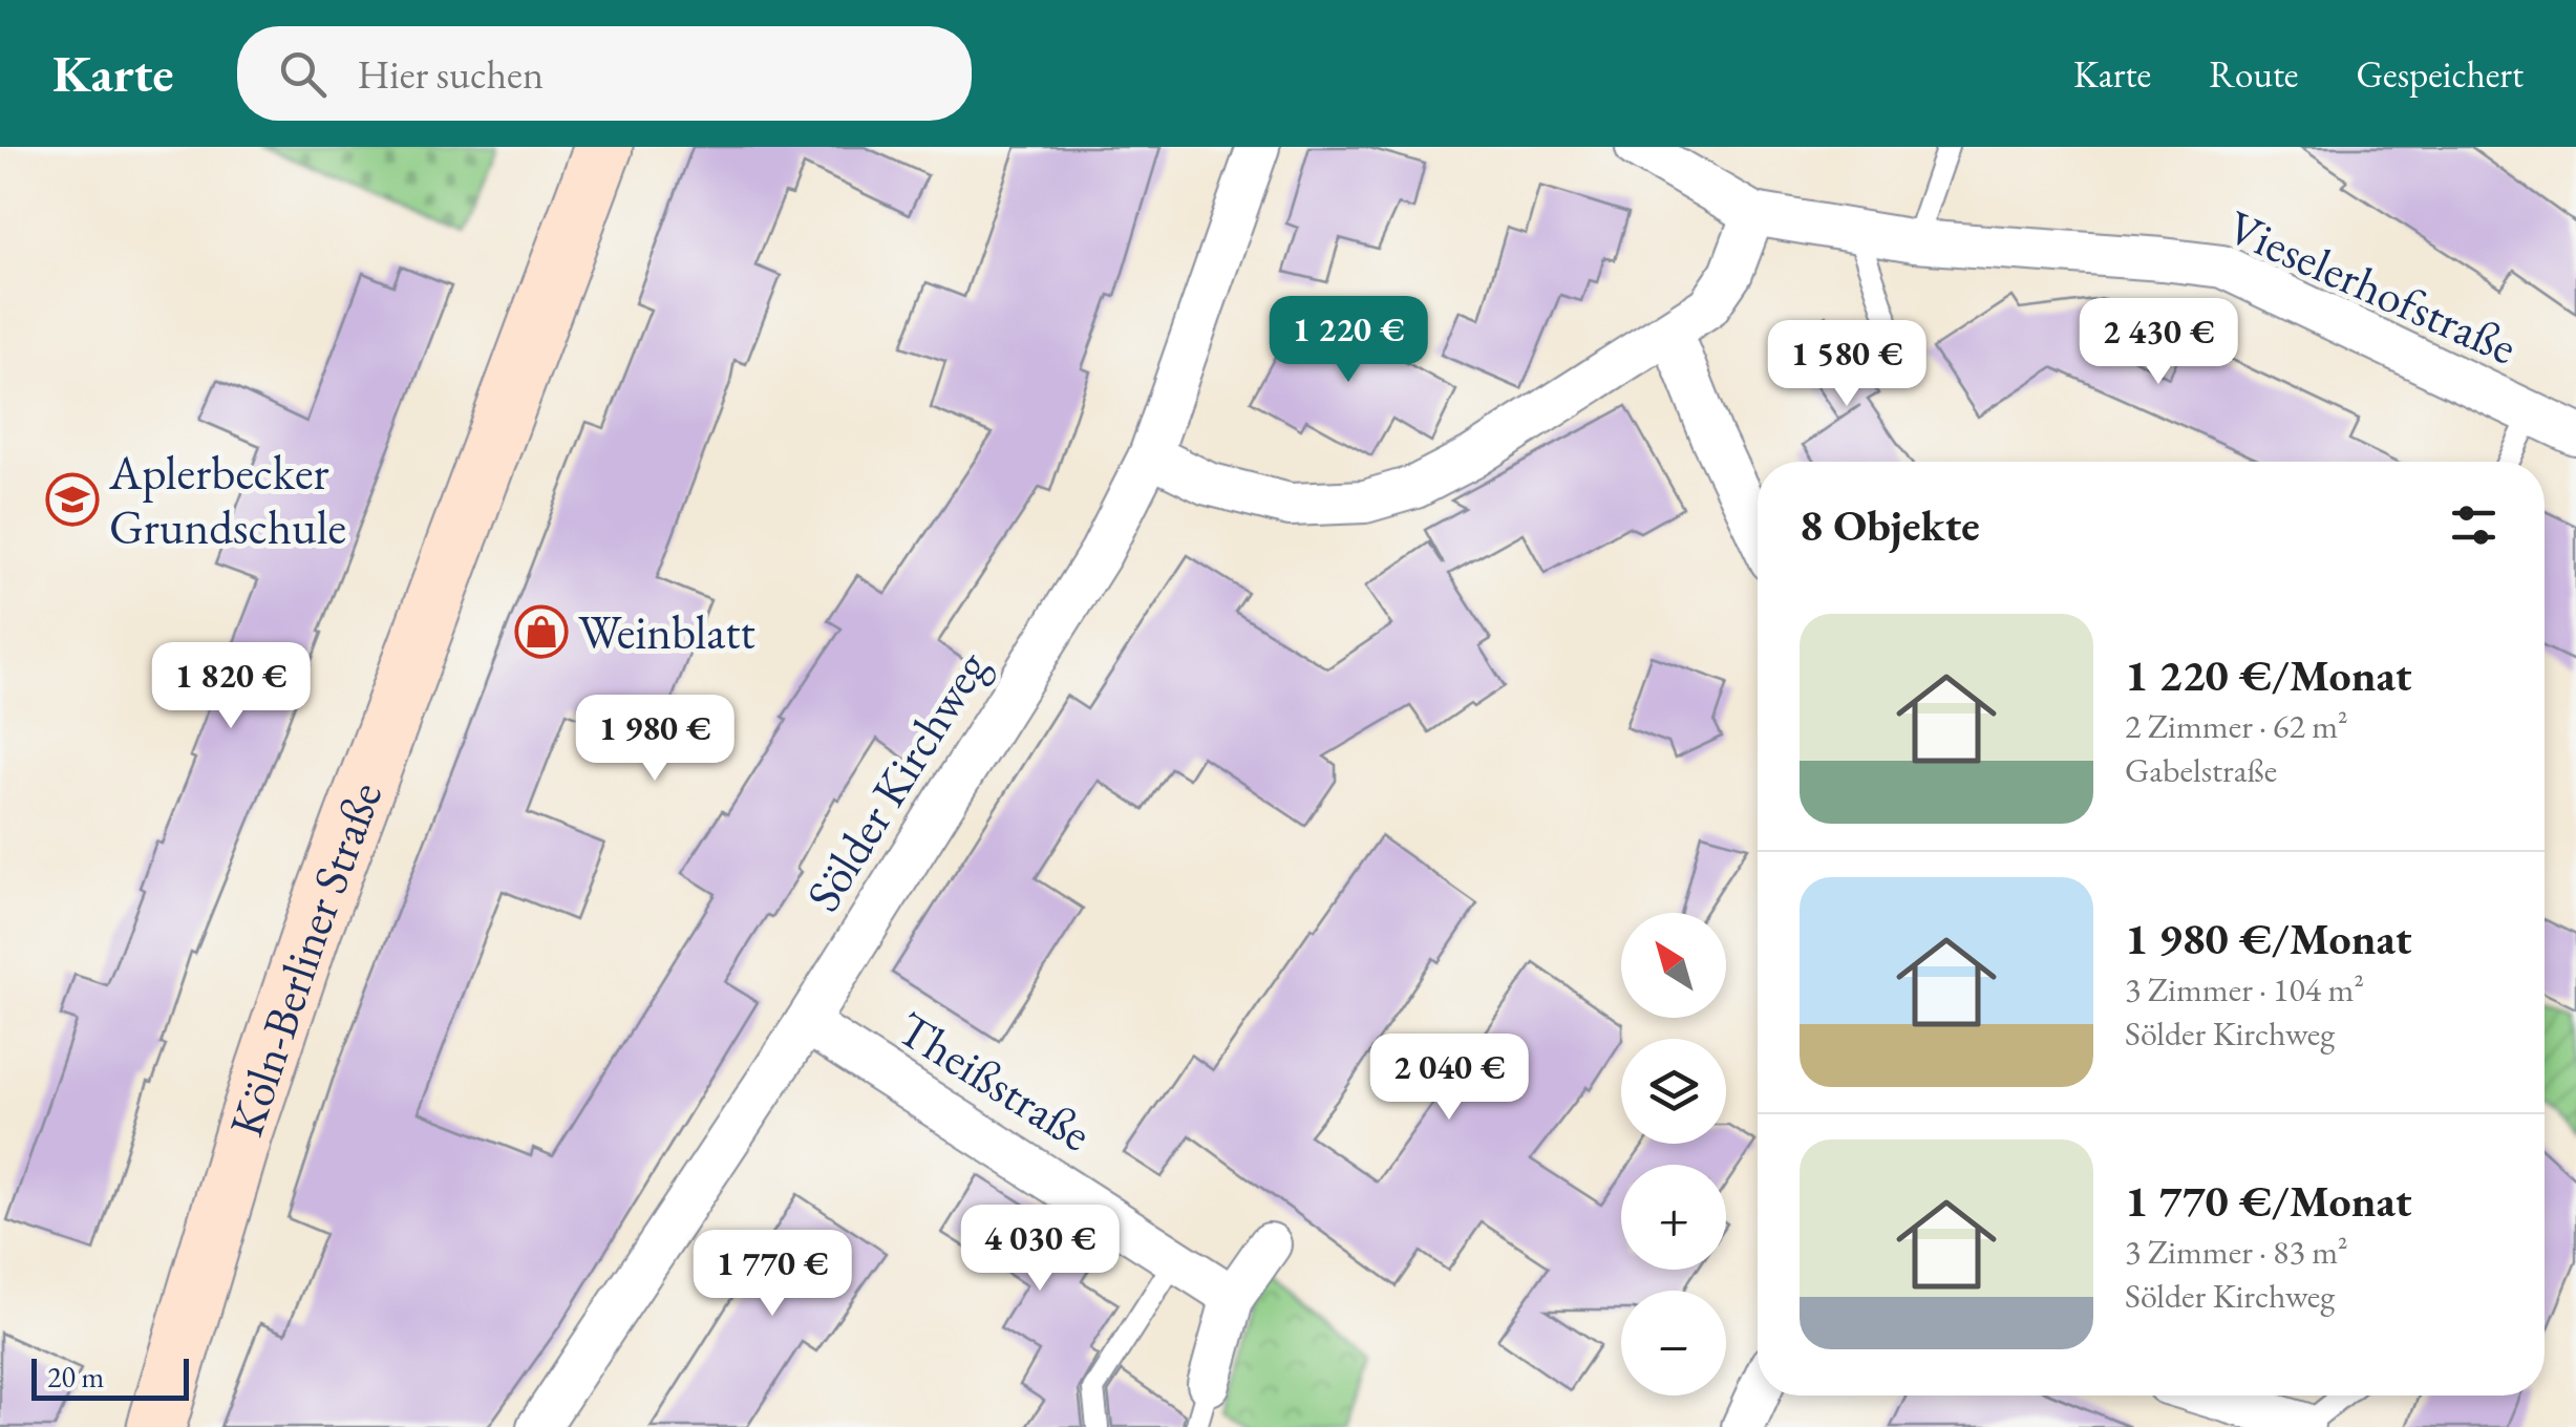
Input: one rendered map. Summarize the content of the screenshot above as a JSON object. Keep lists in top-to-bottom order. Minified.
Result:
{"streets":{"main road":["Köln-Berliner Straße"],"street":["Vieselerhofstraße","Sölder Kirchweg","Theißstraße"]},"crossings":[["Sölder Kirchweg","Theißstraße"]],"places":{"school or university":["Aplerbecker Grundschule"],"shop":["Weinblatt"]},"scale_bar":"20 m","north":"top left","page":{"header":"Karte","search":"Hier suchen","nav":["Karte","Route","Gespeichert"],"price":["1 220 €","2 430 €","1 580 €","1 820 €","1 980 €","2 040 €","4 030 €","1 770 €"],"heading":"8 Objekte","list":[{"name":"1 220 €/Monat","note":"2 Zimmer · 62 m² · Gabelstraße"},{"name":"1 980 €/Monat","note":"3 Zimmer · 104 m² · Sölder Kirchweg"},{"name":"1 770 €/Monat","note":"3 Zimmer · 83 m² · Sölder Kirchweg"}],"map_buttons":["+","−"],"scale":"20 m"}}
